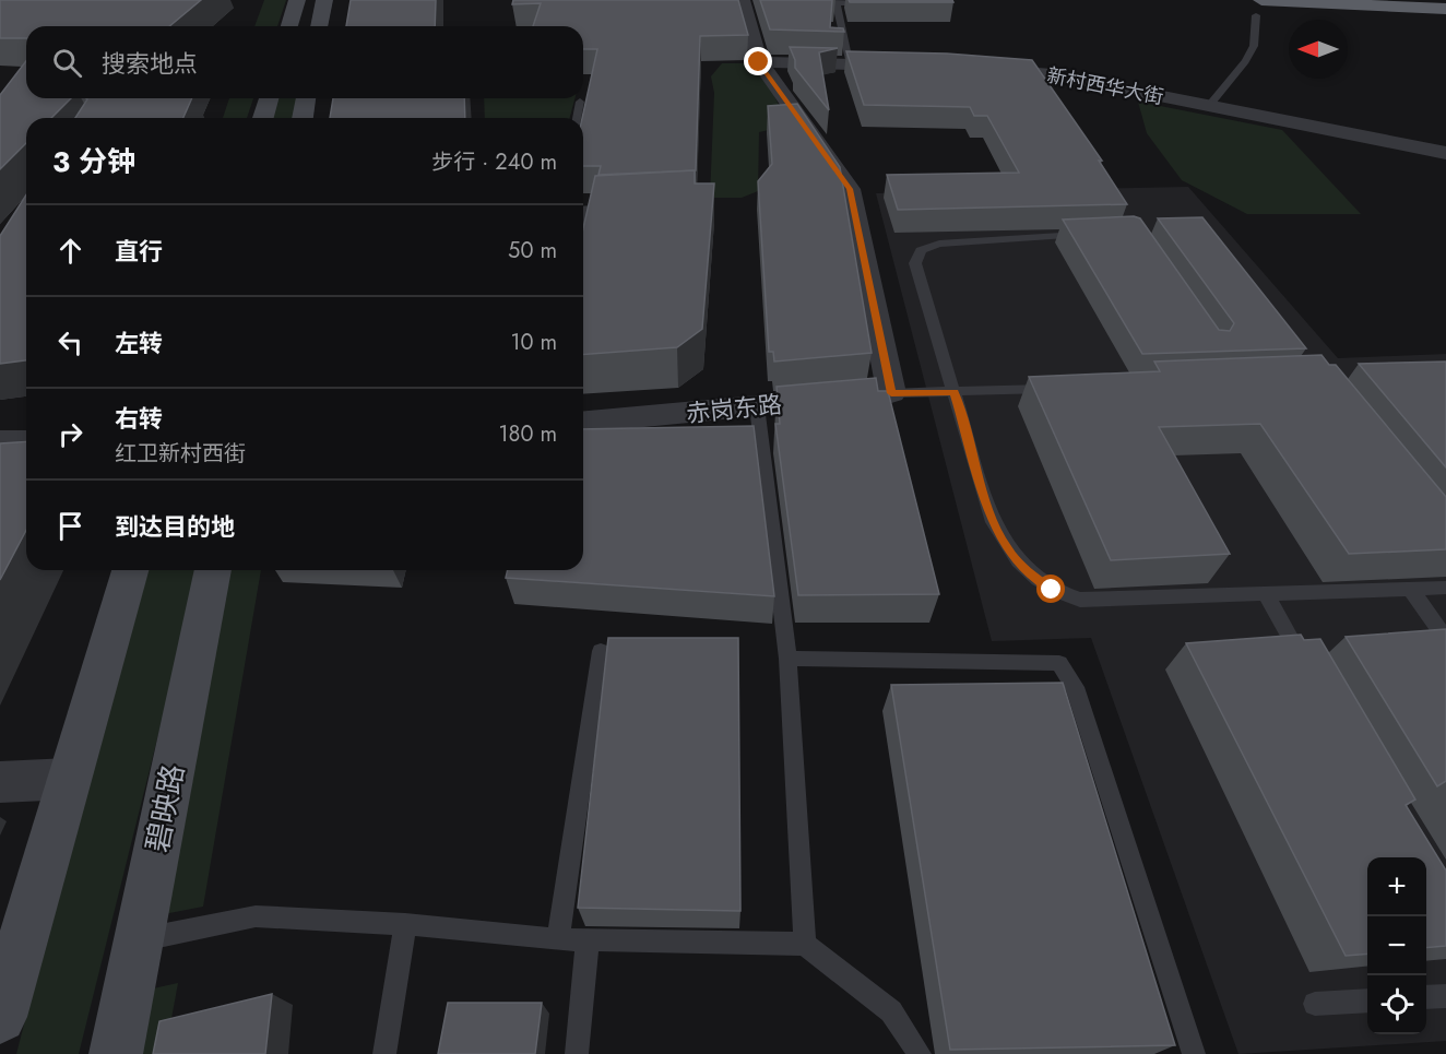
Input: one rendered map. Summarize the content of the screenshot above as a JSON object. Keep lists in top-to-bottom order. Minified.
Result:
{"streets":{"main road":["碧映路"],"street":["新村西华大街","赤岗东路"]},"north":"left","page":{"search":"搜索地点","heading":["3 分钟","步行 · 240 m"],"list":[["直行","50 m"],["左转","10 m"],["右转","红卫新村西街","180 m"],"到达目的地"],"map_buttons":["+","−"]}}
